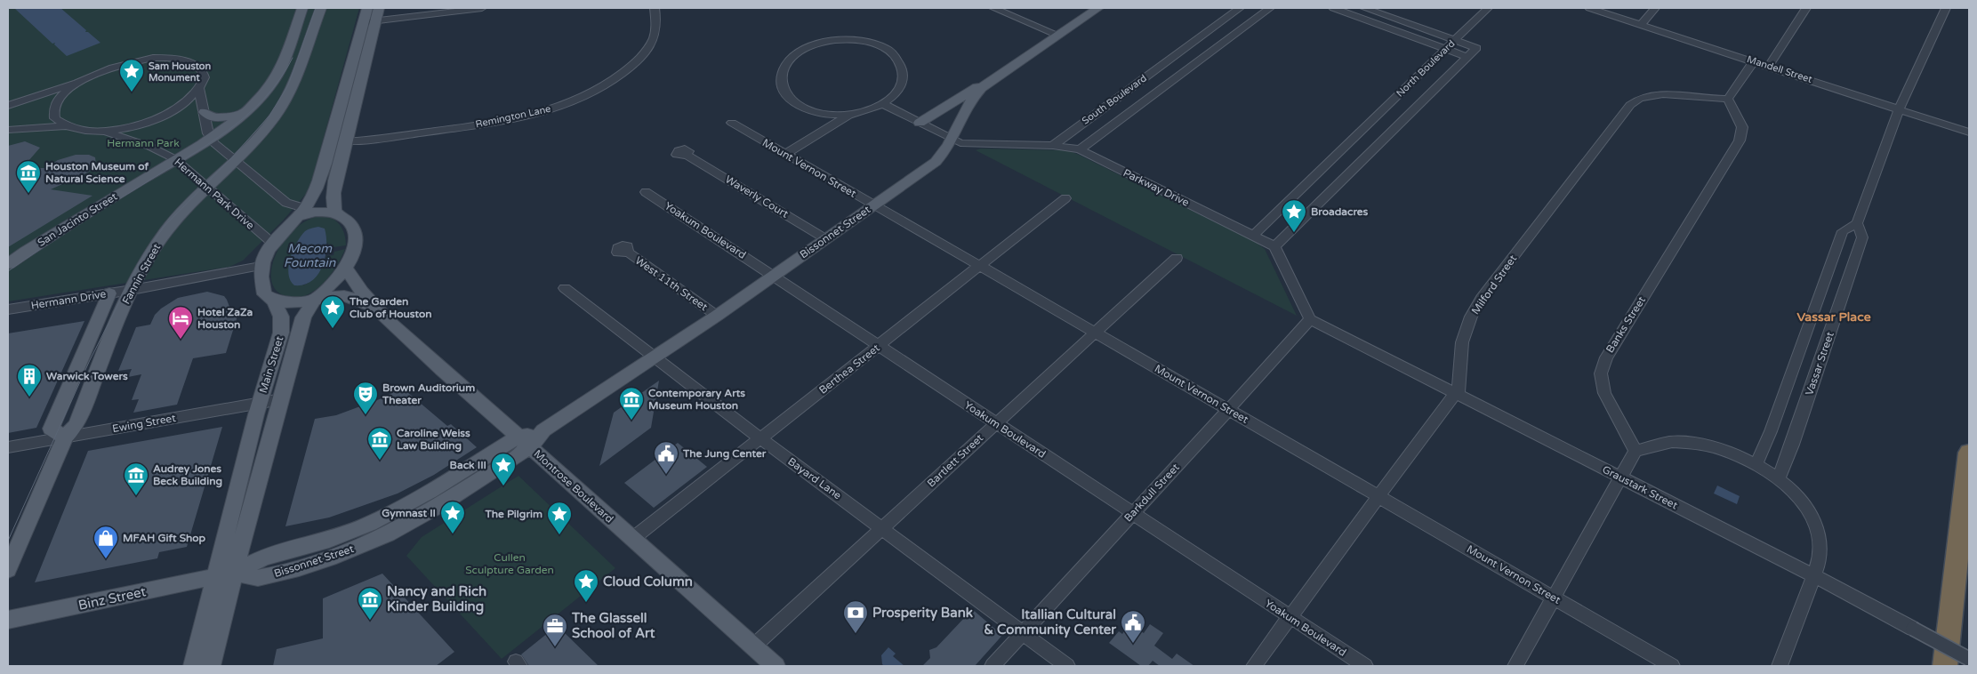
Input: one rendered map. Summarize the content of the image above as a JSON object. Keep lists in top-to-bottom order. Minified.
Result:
{"streets":{"main road":["San Jacinto Street","Bissonnet Street","Fannin Street","Main Street","Montrose Boulevard","Binz Street"],"street":["North Boulevard","Mandell Street","South Boulevard","Remington Lane","Mount Vernon Street","Parkway Drive","Hermann Park Drive","Waverly Court","Yoakum Boulevard","West 11th Street","Milford Street","Hermann Drive","Banks Street","Vassar Street","Berthea Street","Ewing Street","Bartlett Street","Bayard Lane","Graustark Street","Barkdull Street"]},"crossings":[["North Boulevard","Parkway Drive"],["Mandell Street","Vassar Street"],["South Boulevard","Parkway Drive"],["Mount Vernon Street","Bissonnet Street"],["Mount Vernon Street","Berthea Street"],["Mount Vernon Street","Bartlett Street"],["Mount Vernon Street","Barkdull Street"],["Parkway Drive","Bissonnet Street"],["Hermann Park Drive","San Jacinto Street"],["Hermann Park Drive","Fannin Street"],["Hermann Park Drive","Hermann Drive"],["Hermann Park Drive","Main Street"],["Hermann Park Drive","Montrose Boulevard"],["Waverly Court","Bissonnet Street"],["Yoakum Boulevard","Bissonnet Street"],["Yoakum Boulevard","Berthea Street"],["Yoakum Boulevard","Bartlett Street"],["Yoakum Boulevard","Barkdull Street"],["Bissonnet Street","West 11th Street"],["Bissonnet Street","Main Street"],["Bissonnet Street","Bayard Lane"],["Bissonnet Street","Montrose Boulevard"],["Bissonnet Street","Binz Street"],["Fannin Street","Hermann Drive"],["Fannin Street","Ewing Street"],["Milford Street","Banks Street"],["Milford Street","Graustark Street"],["Hermann Drive","Main Street"],["Hermann Drive","Montrose Boulevard"],["Main Street","Ewing Street"],["Main Street","Montrose Boulevard"],["Main Street","Binz Street"],["Berthea Street","Bayard Lane"],["Berthea Street","Montrose Boulevard"],["Bartlett Street","Bayard Lane"],["Bartlett Street","Montrose Boulevard"],["Bayard Lane","Barkdull Street"],["Graustark Street","Barkdull Street"]],"districts":["Vassar Place"],"water":["Mecom Fountain"],"parks":["Hermann Park","Cullen Sculpture Garden"],"places":{"place":["Sam Houston Monument","Broadacres","The Garden Club of Houston","Back III","Gymnast II","The Pilgrim","Cloud Column"],"museum":["Houston Museum of Natural Science","Contemporary Arts Museum Houston","Caroline Weiss Law Building","Audrey Jones Beck Building","Nancy and Rich Kinder Building"],"hotel":["Hotel ZaZa Houston"],"building":["Warwick Towers"],"theatre":["Brown Auditorium Theater"],"public building":["The Jung Center","Itallian Cultural & Community Center"],"shop":["MFAH Gift Shop"],"bank":["Prosperity Bank"],"office":["The Glassell School of Art"]}}
